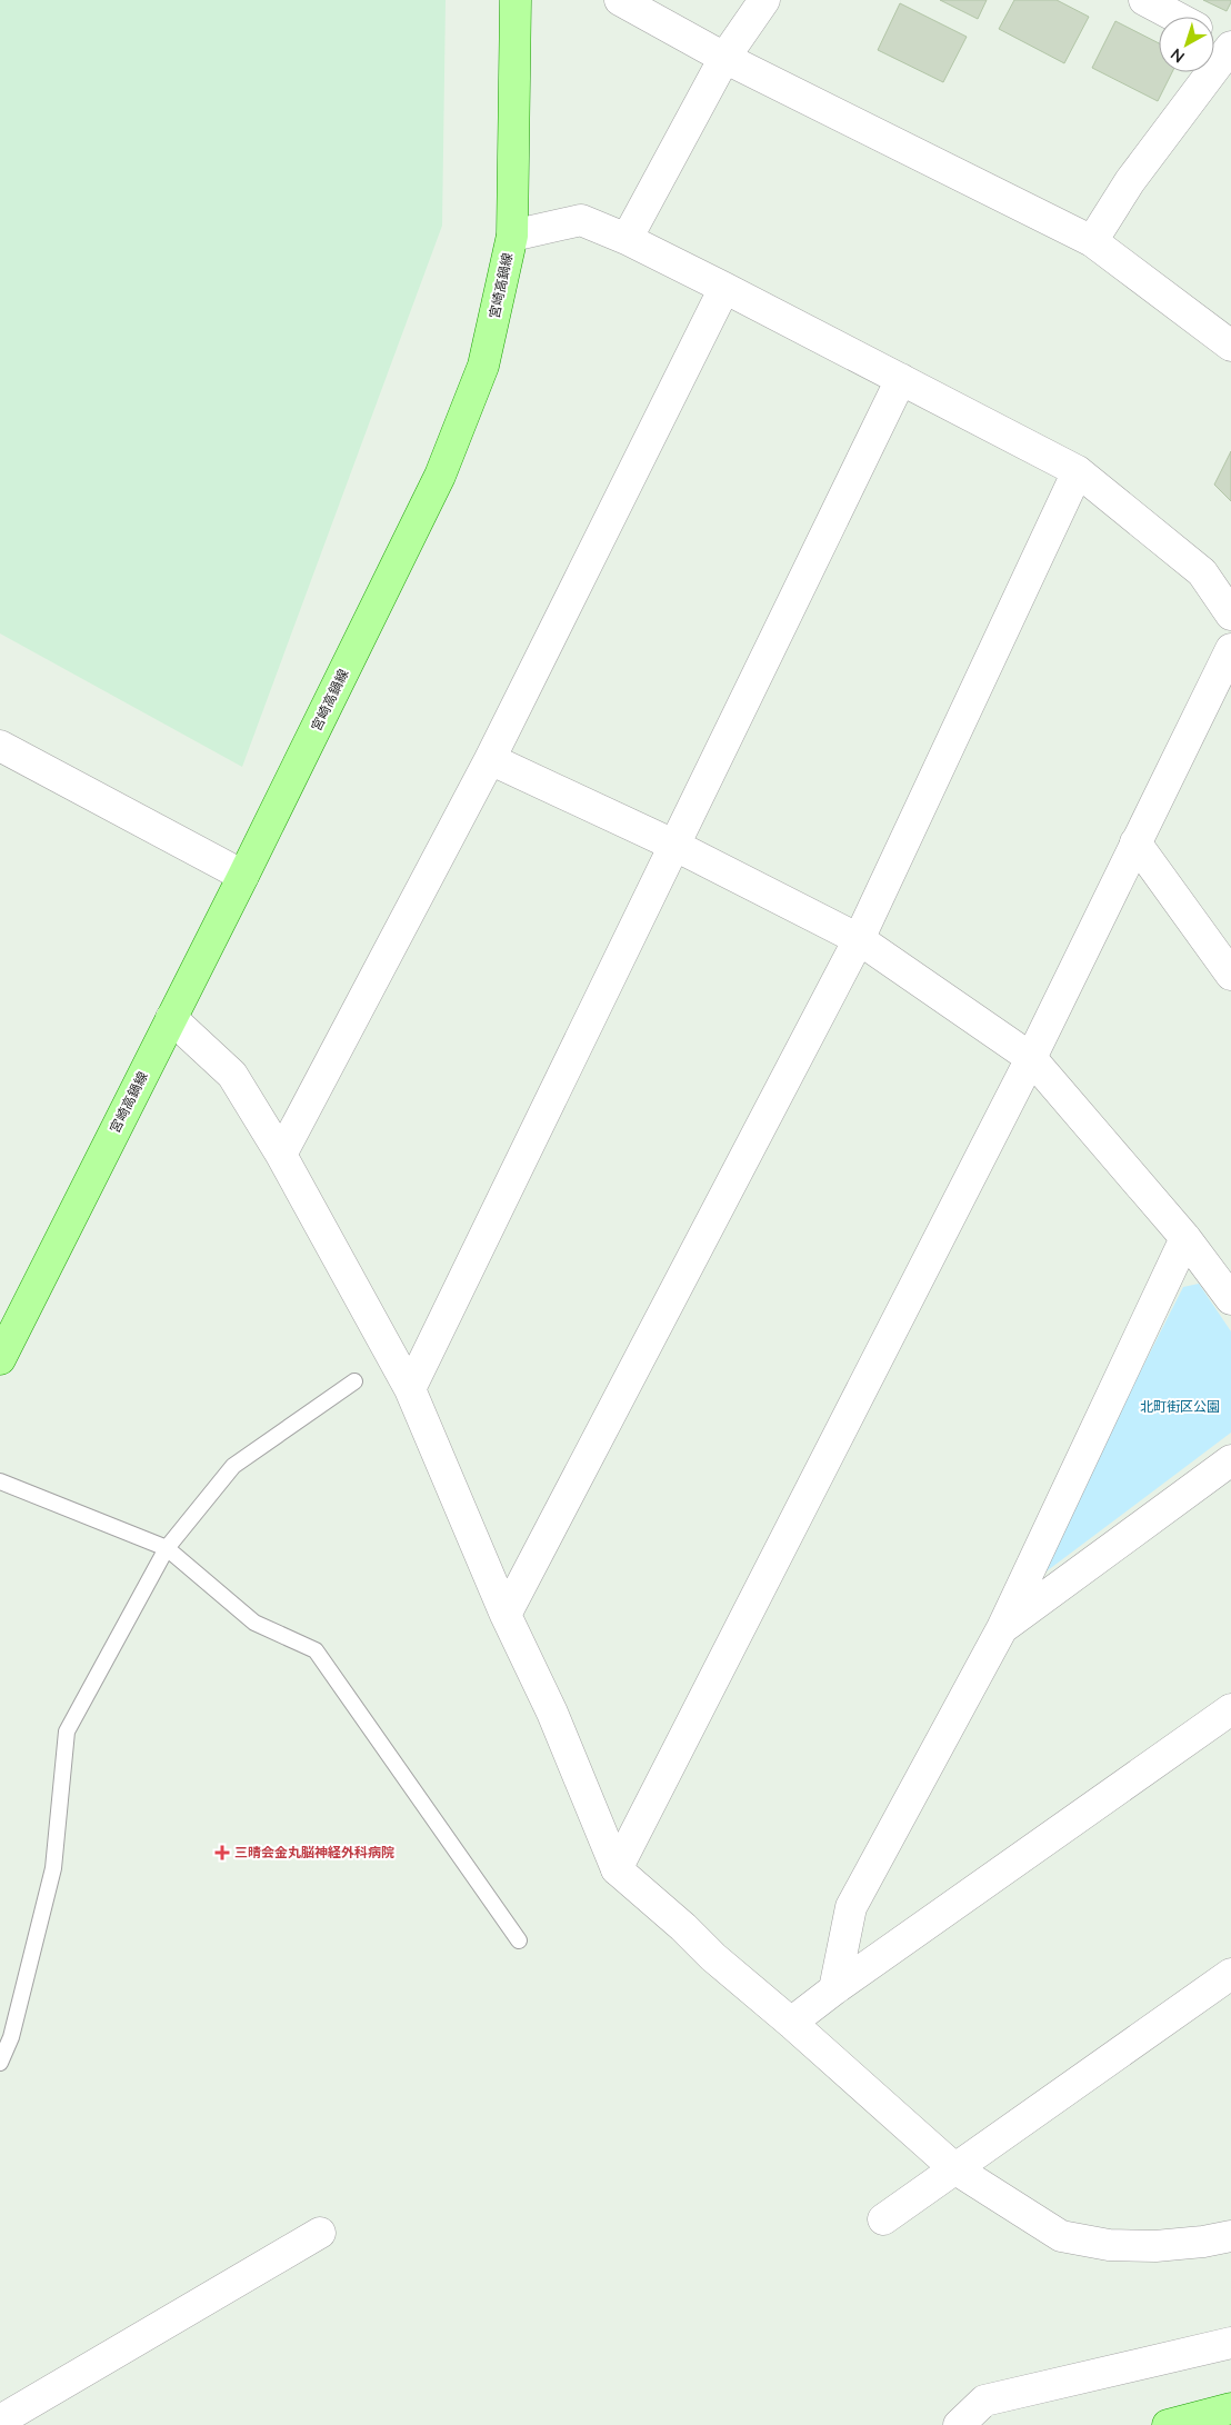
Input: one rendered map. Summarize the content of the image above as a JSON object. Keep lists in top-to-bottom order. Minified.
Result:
{"streets":{"main road":["宮崎高鍋線"]},"parks":["北町街区公園"],"places":{"health":["三晴会金丸脳神経外科病院"]},"north":"bottom left"}
